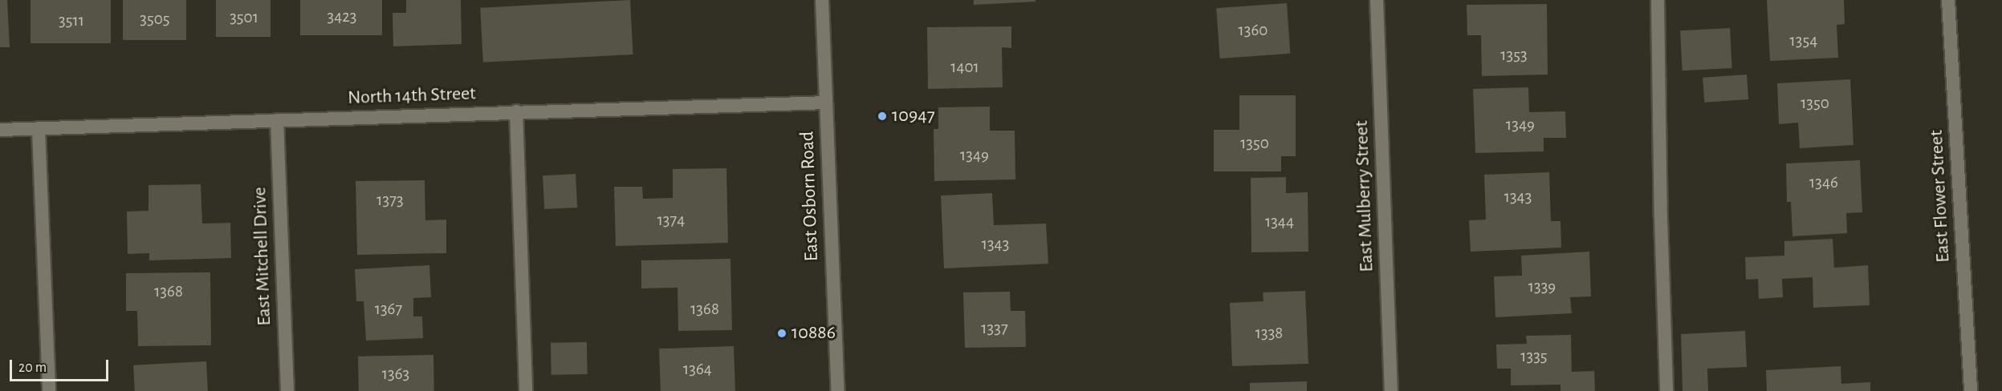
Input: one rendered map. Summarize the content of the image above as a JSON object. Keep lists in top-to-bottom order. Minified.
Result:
{"streets":{"street":["North 14th Street","East Osborn Road","East Mulberry Street","East Flower Street","East Mitchell Drive"]},"crossings":[["North 14th Street","East Osborn Road"],["North 14th Street","East Mitchell Drive"]],"places":["10947","10886"],"house_numbers":["3423","3501","3505","3511","1360","1354","1353","1401","1350","1349","1350","1349","1346","1343","1373","1374","1344","1343","1339","1368","1367","1368","1337","1338","1335","1364","1363"],"scale_bar":"20 m"}
